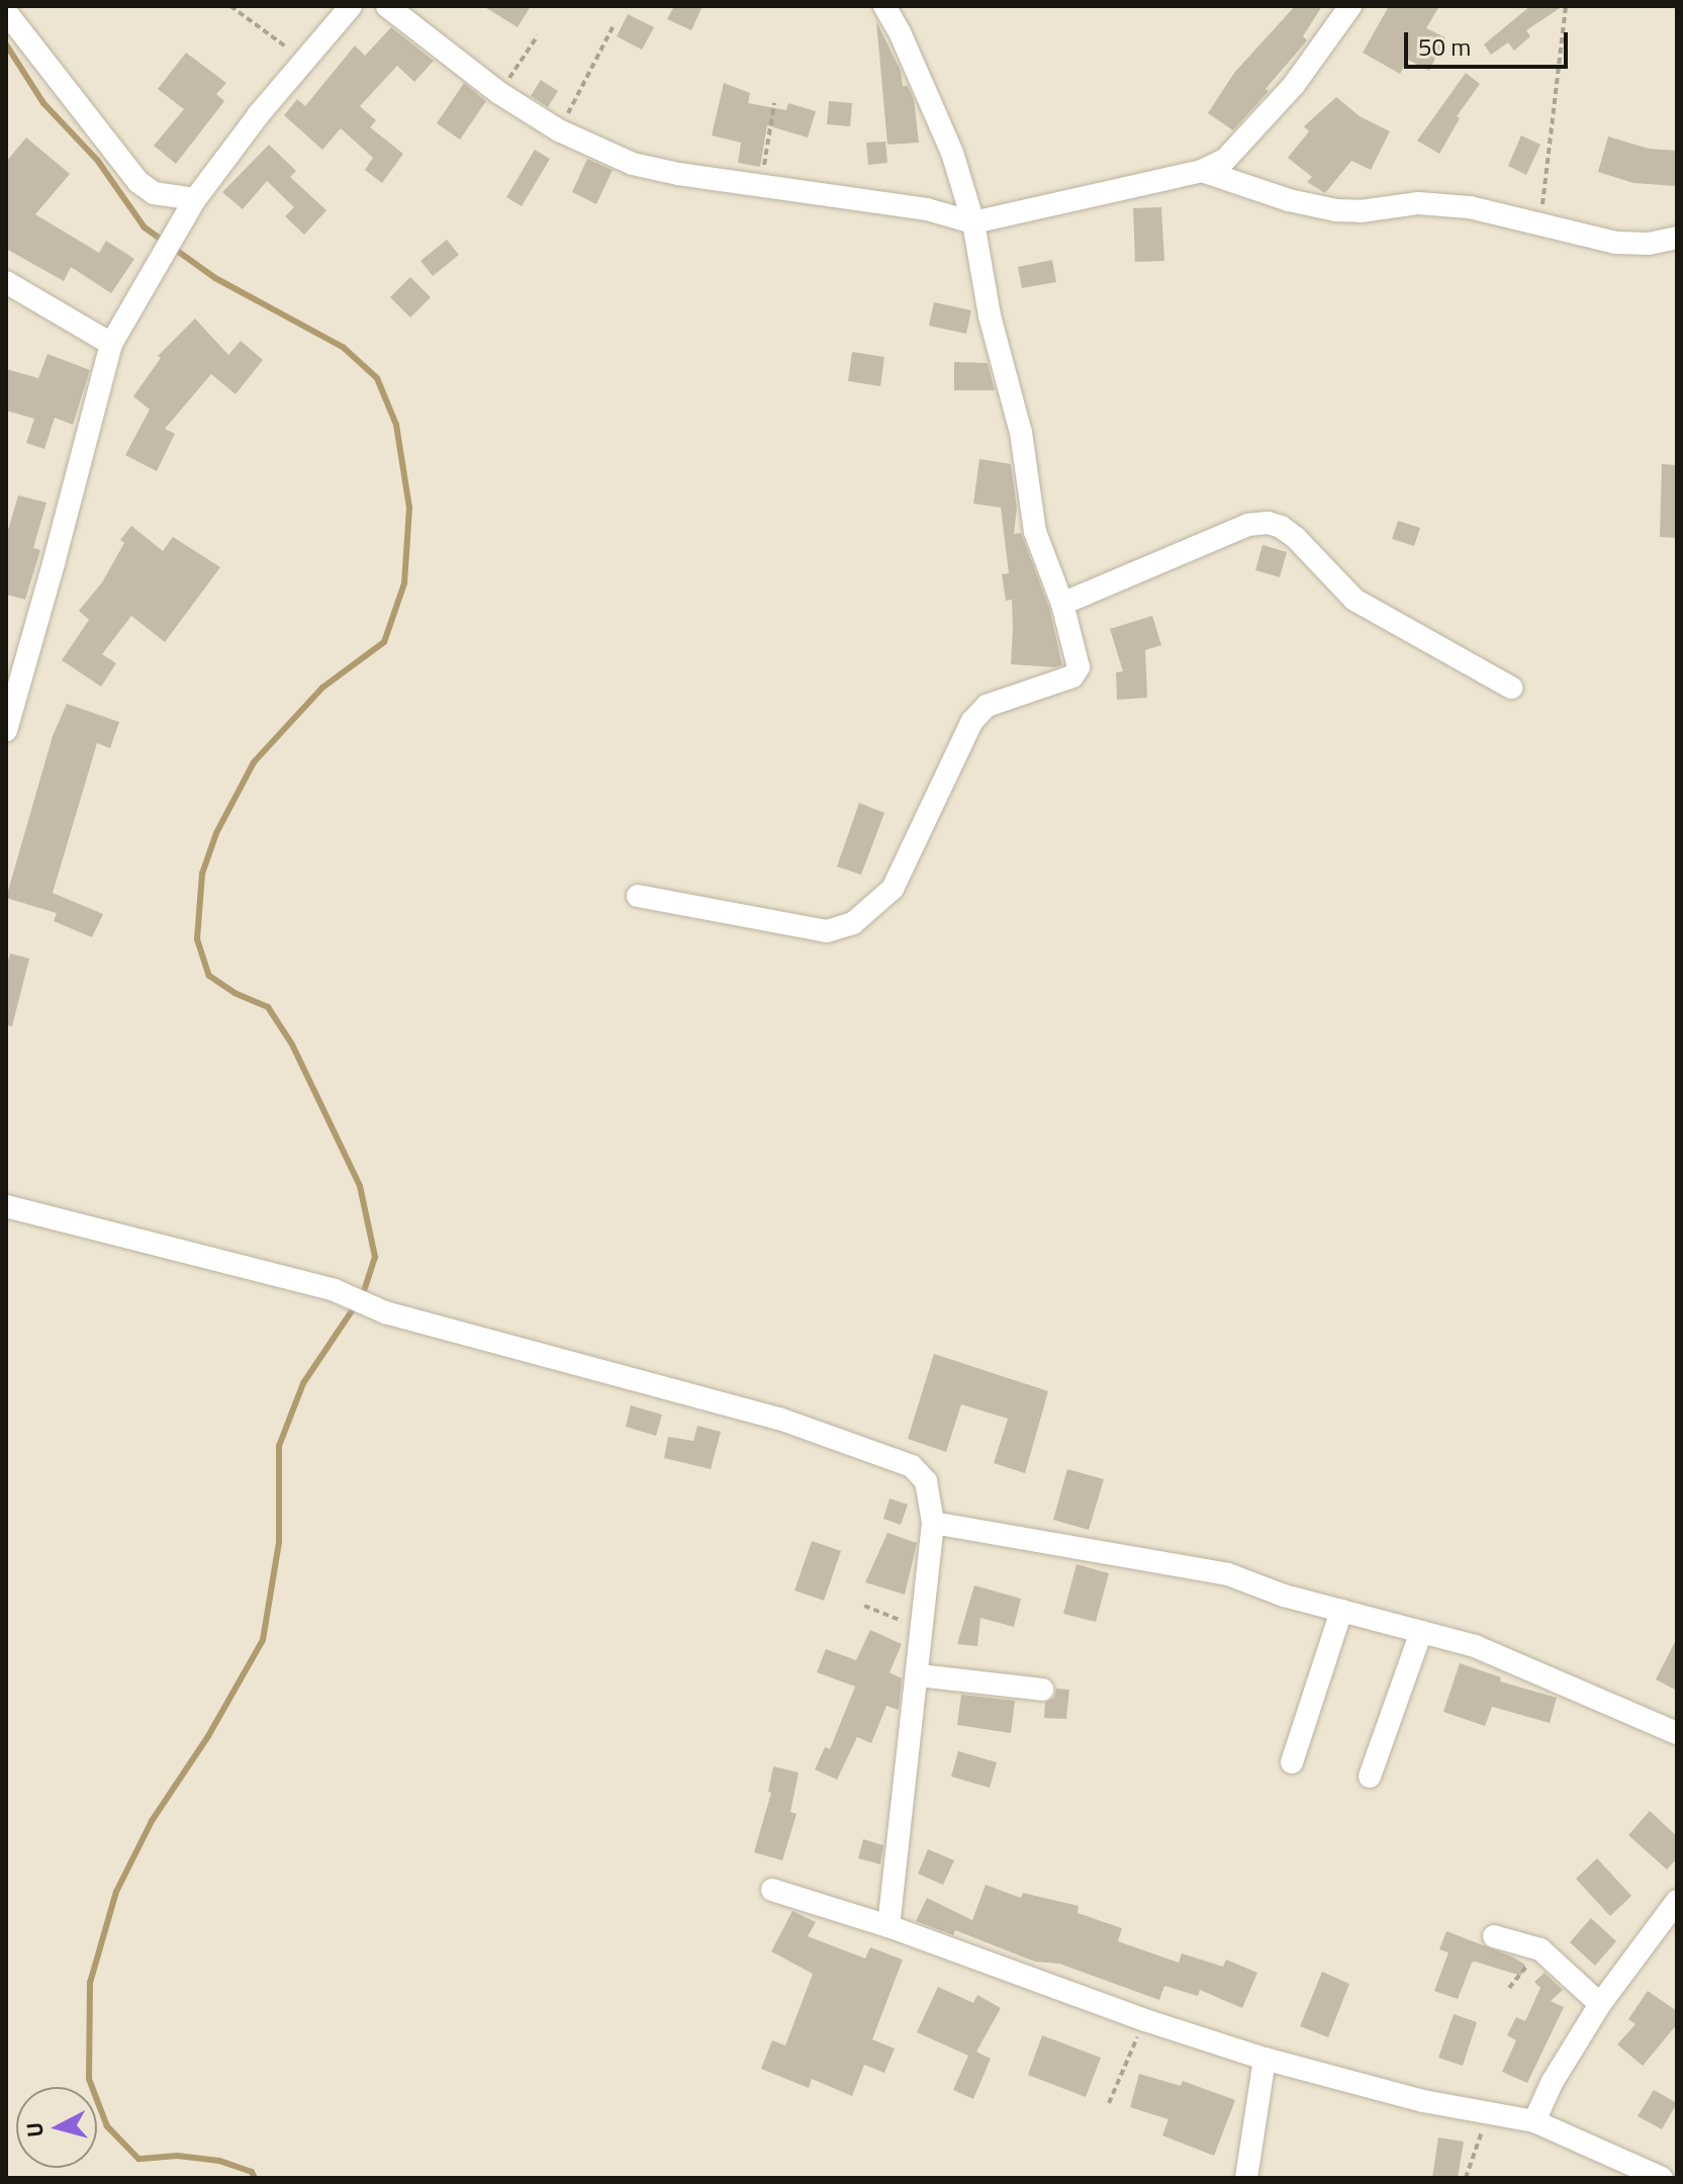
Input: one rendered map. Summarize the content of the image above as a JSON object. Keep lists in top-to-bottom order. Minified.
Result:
{"scale_bar":"50 m","north":"left"}
